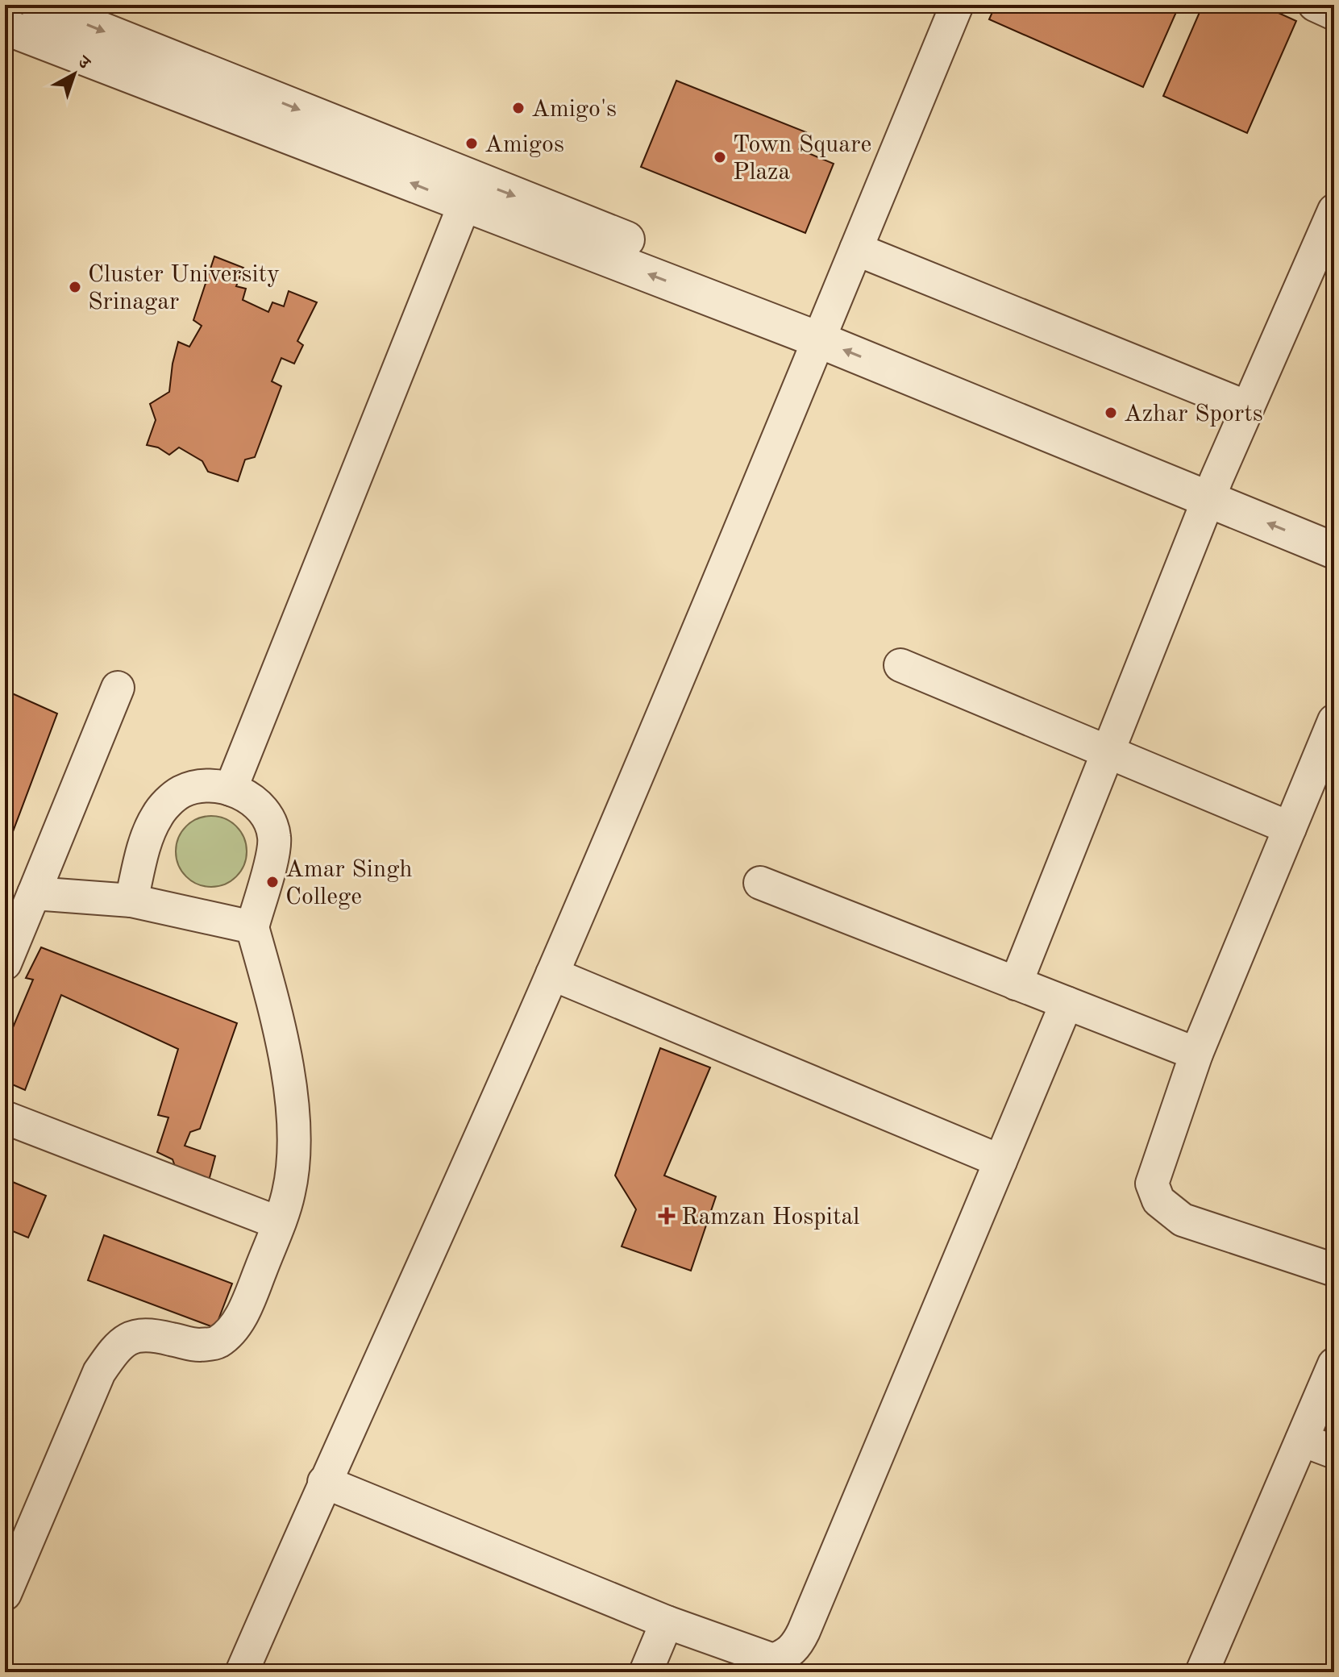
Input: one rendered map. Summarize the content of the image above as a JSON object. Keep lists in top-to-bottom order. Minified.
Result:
{"places":{"other":["Amigo's","Amigos","Town Square Plaza","Cluster University Srinagar","Azhar Sports","Amar Singh College"],"health":["Ramzan Hospital"]},"north":"top right"}
